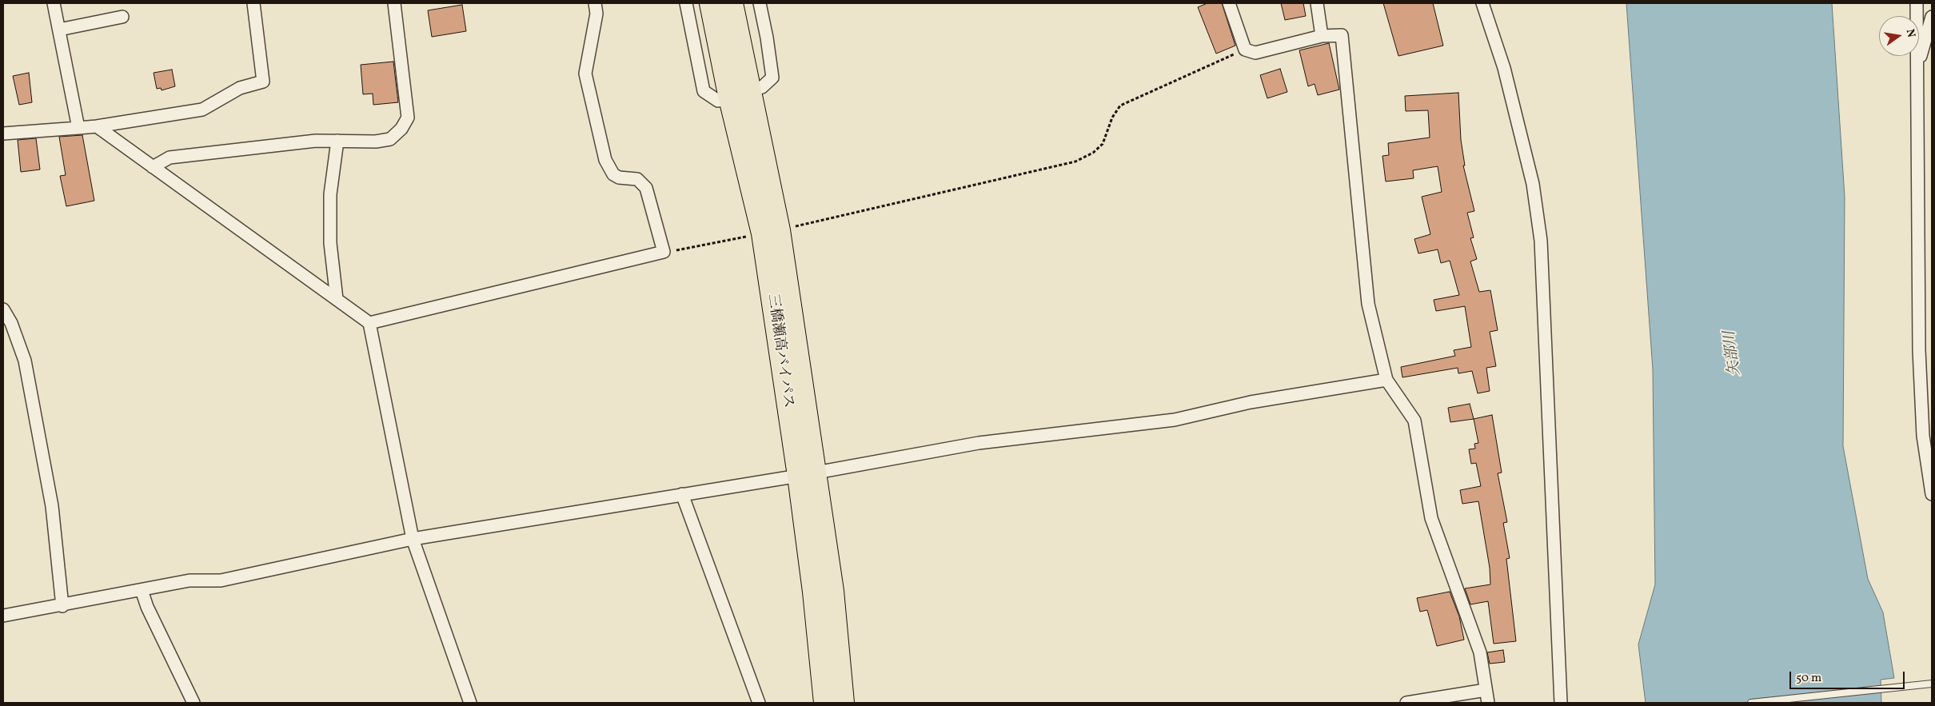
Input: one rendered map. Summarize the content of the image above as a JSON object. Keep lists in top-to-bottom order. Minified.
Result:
{"streets":{"highway":["三橋瀬高バイパス"]},"water":["矢部川"],"scale_bar":"50 m","north":"right"}
